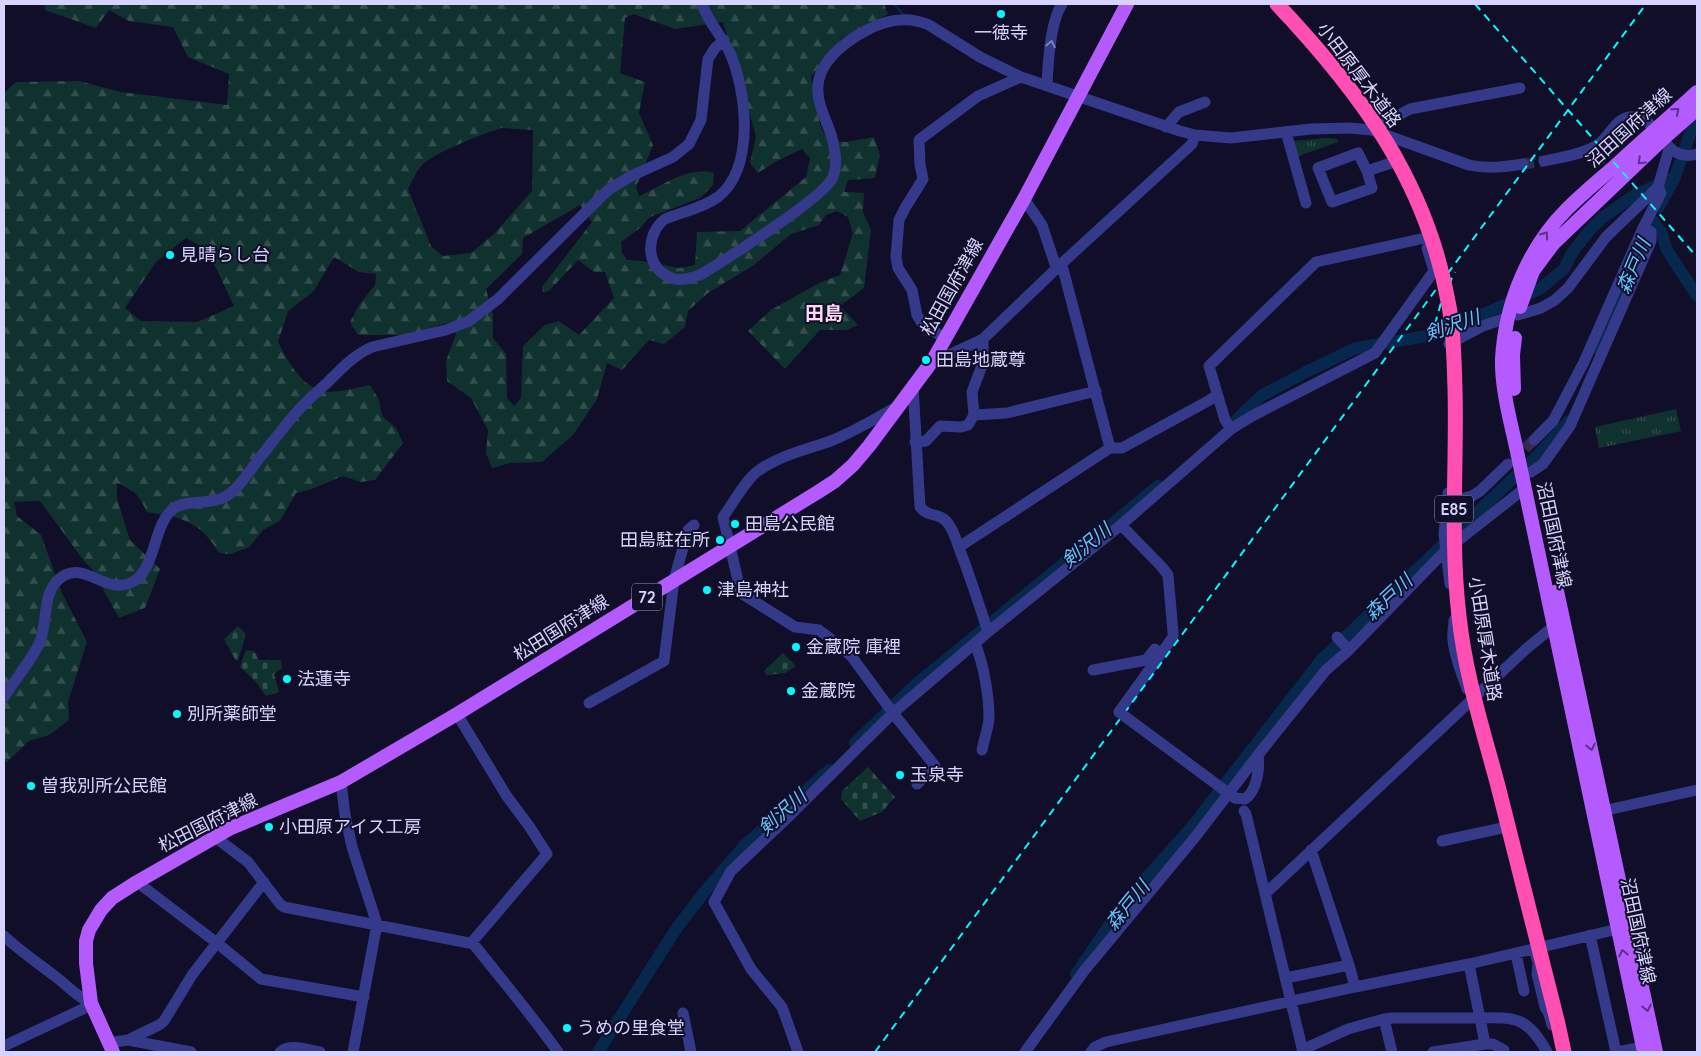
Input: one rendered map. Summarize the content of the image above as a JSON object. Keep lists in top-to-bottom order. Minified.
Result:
{"streets":{"highway":["小田原厚木道路","E85"],"main road":["沼田国府津線","松田国府津線","72"]},"districts":["田島"],"water":["森戸川","剣沢川"],"places":["一徳寺","見晴らし台","田島地蔵尊","田島公民館","田島駐在所","津島神社","金蔵院 庫裡","法蓮寺","金蔵院","別所薬師堂","玉泉寺","曽我別所公民館","小田原アイス工房","うめの里食堂"]}
